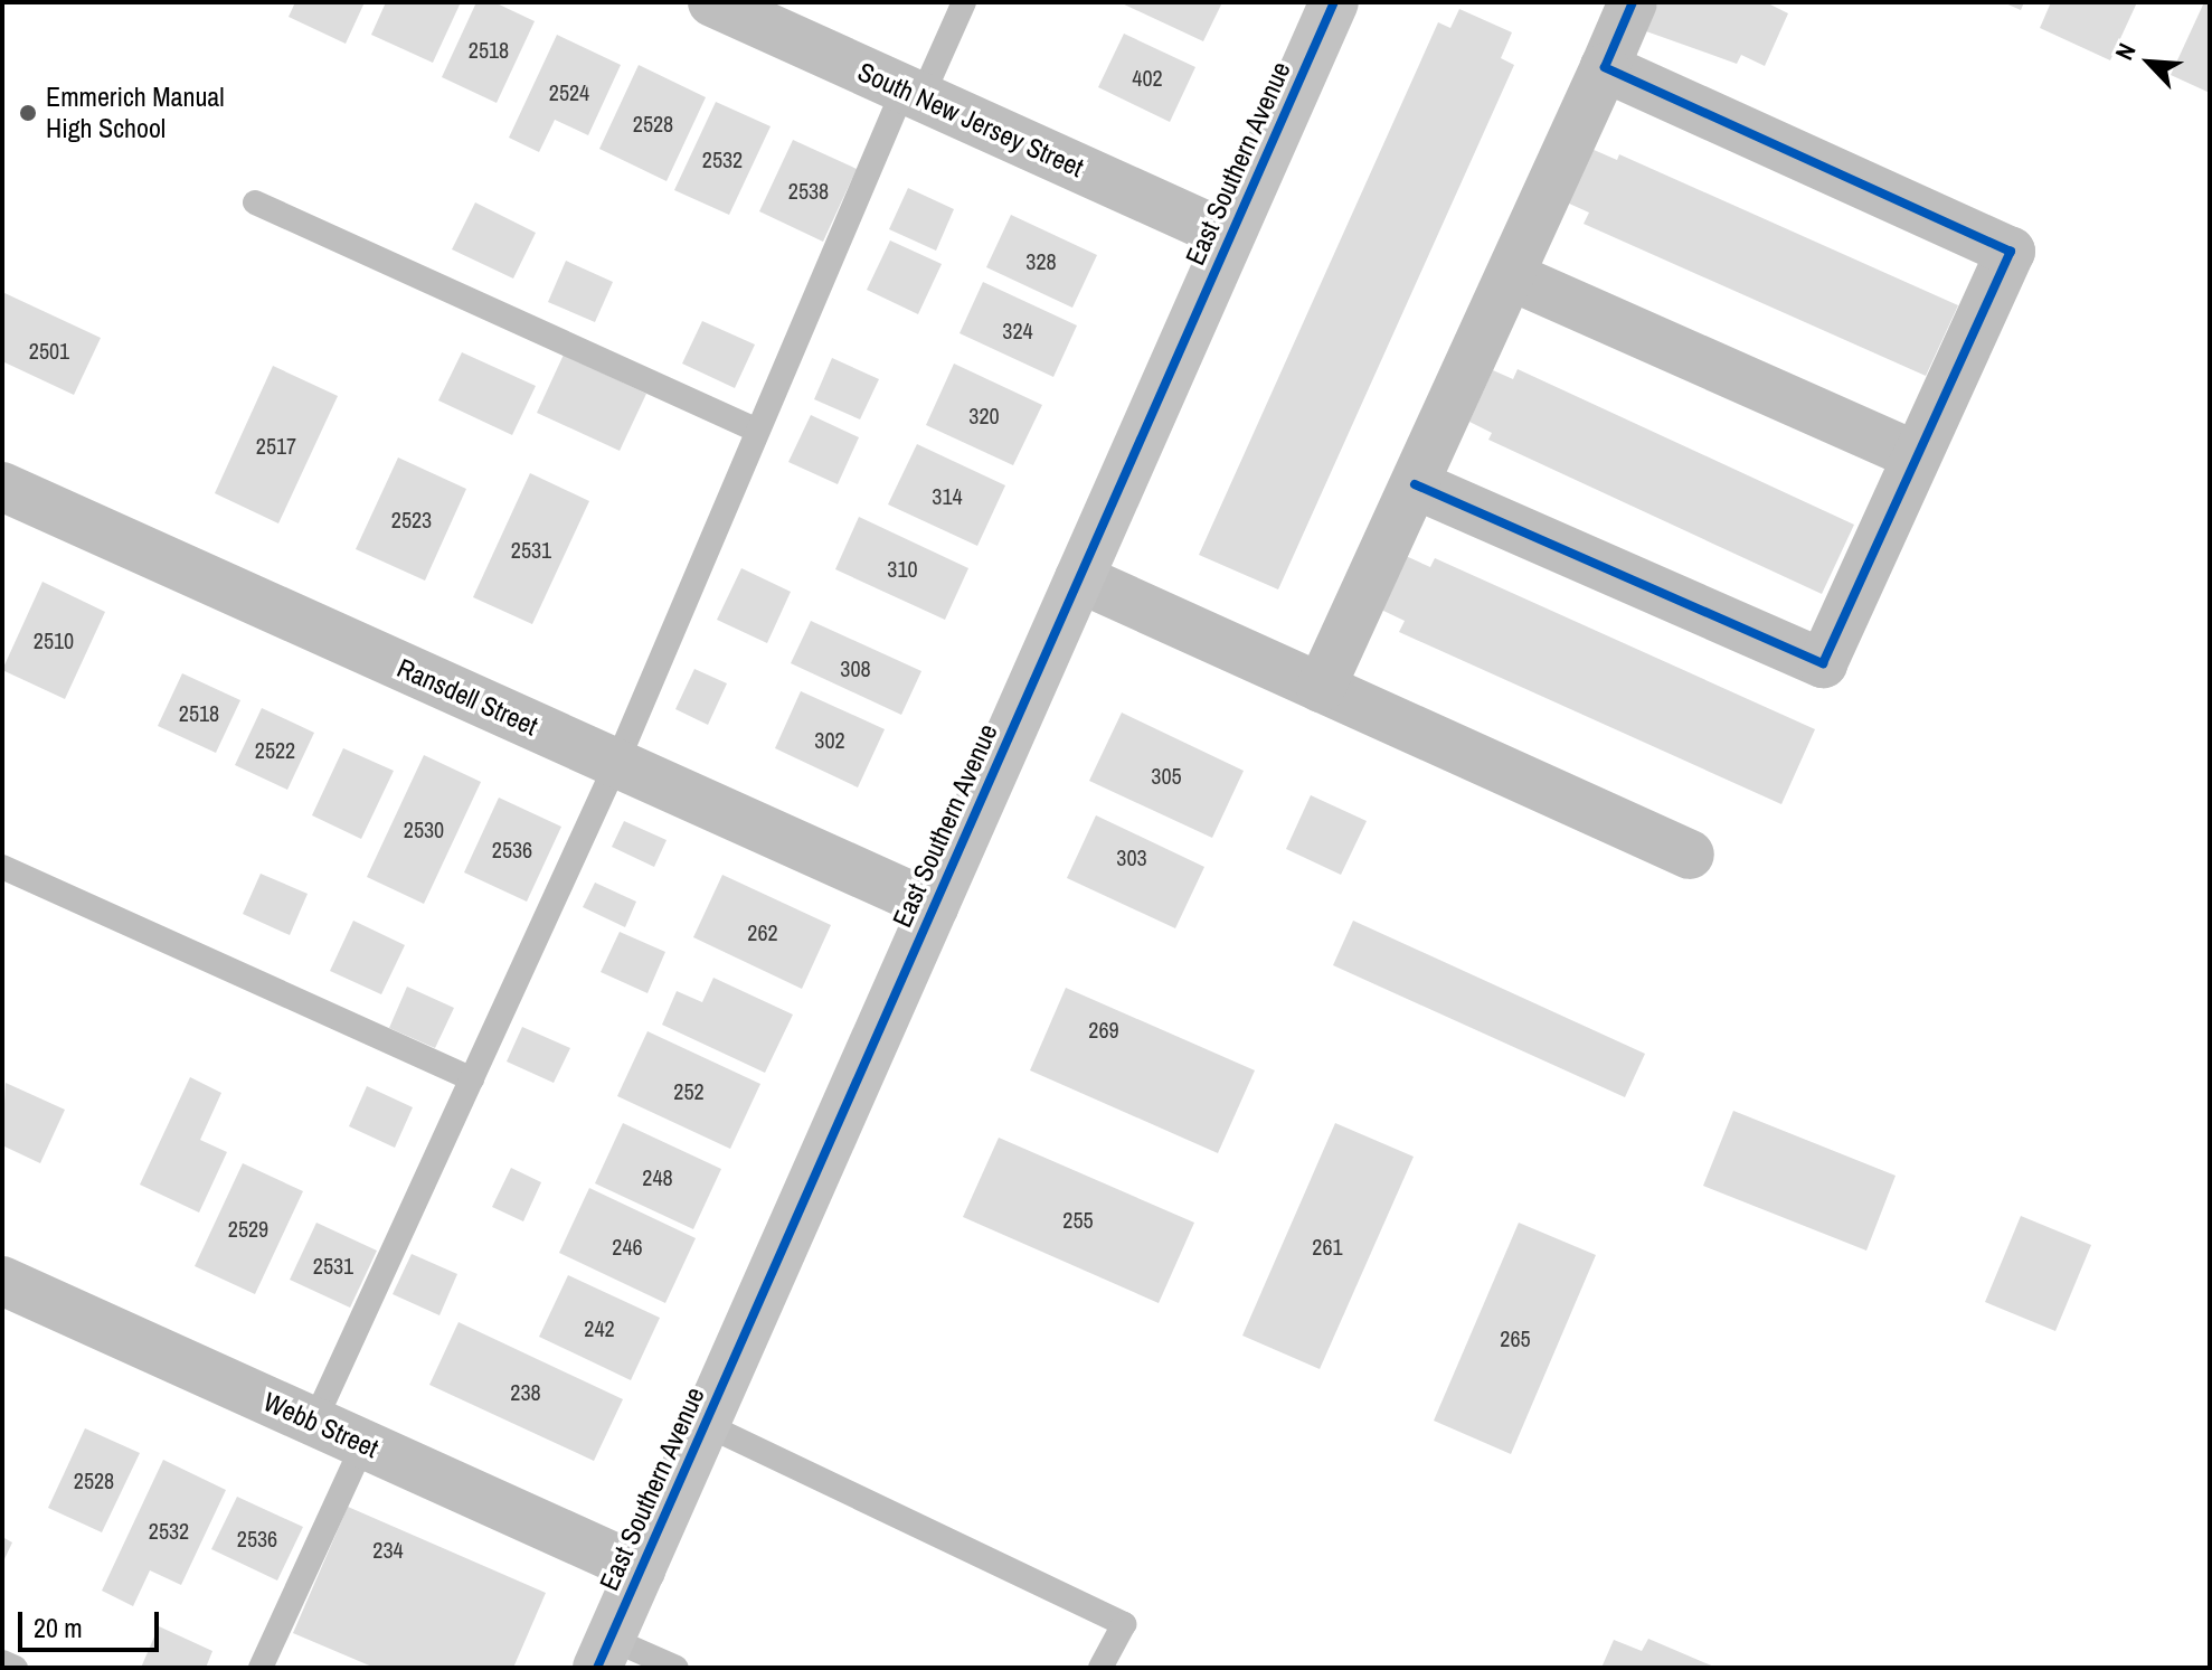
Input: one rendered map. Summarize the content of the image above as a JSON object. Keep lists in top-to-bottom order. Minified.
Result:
{"streets":{"street":["South New Jersey Street","East Southern Avenue","Ransdell Street","Webb Street"]},"crossings":[["South New Jersey Street","East Southern Avenue"],["East Southern Avenue","Ransdell Street"],["East Southern Avenue","Webb Street"]],"places":["Emmerich Manual High School"],"house_numbers":["2518","402","2524","2528","2532","2538","328","324","2501","320","2517","314","2523","2531","310","2510","308","2518","302","2522","305","2530","2536","303","262","269","252","248","255","2529","246","261","2531","242","265","238","2528","2532","2536","234"],"scale_bar":"20 m","north":"top left"}
